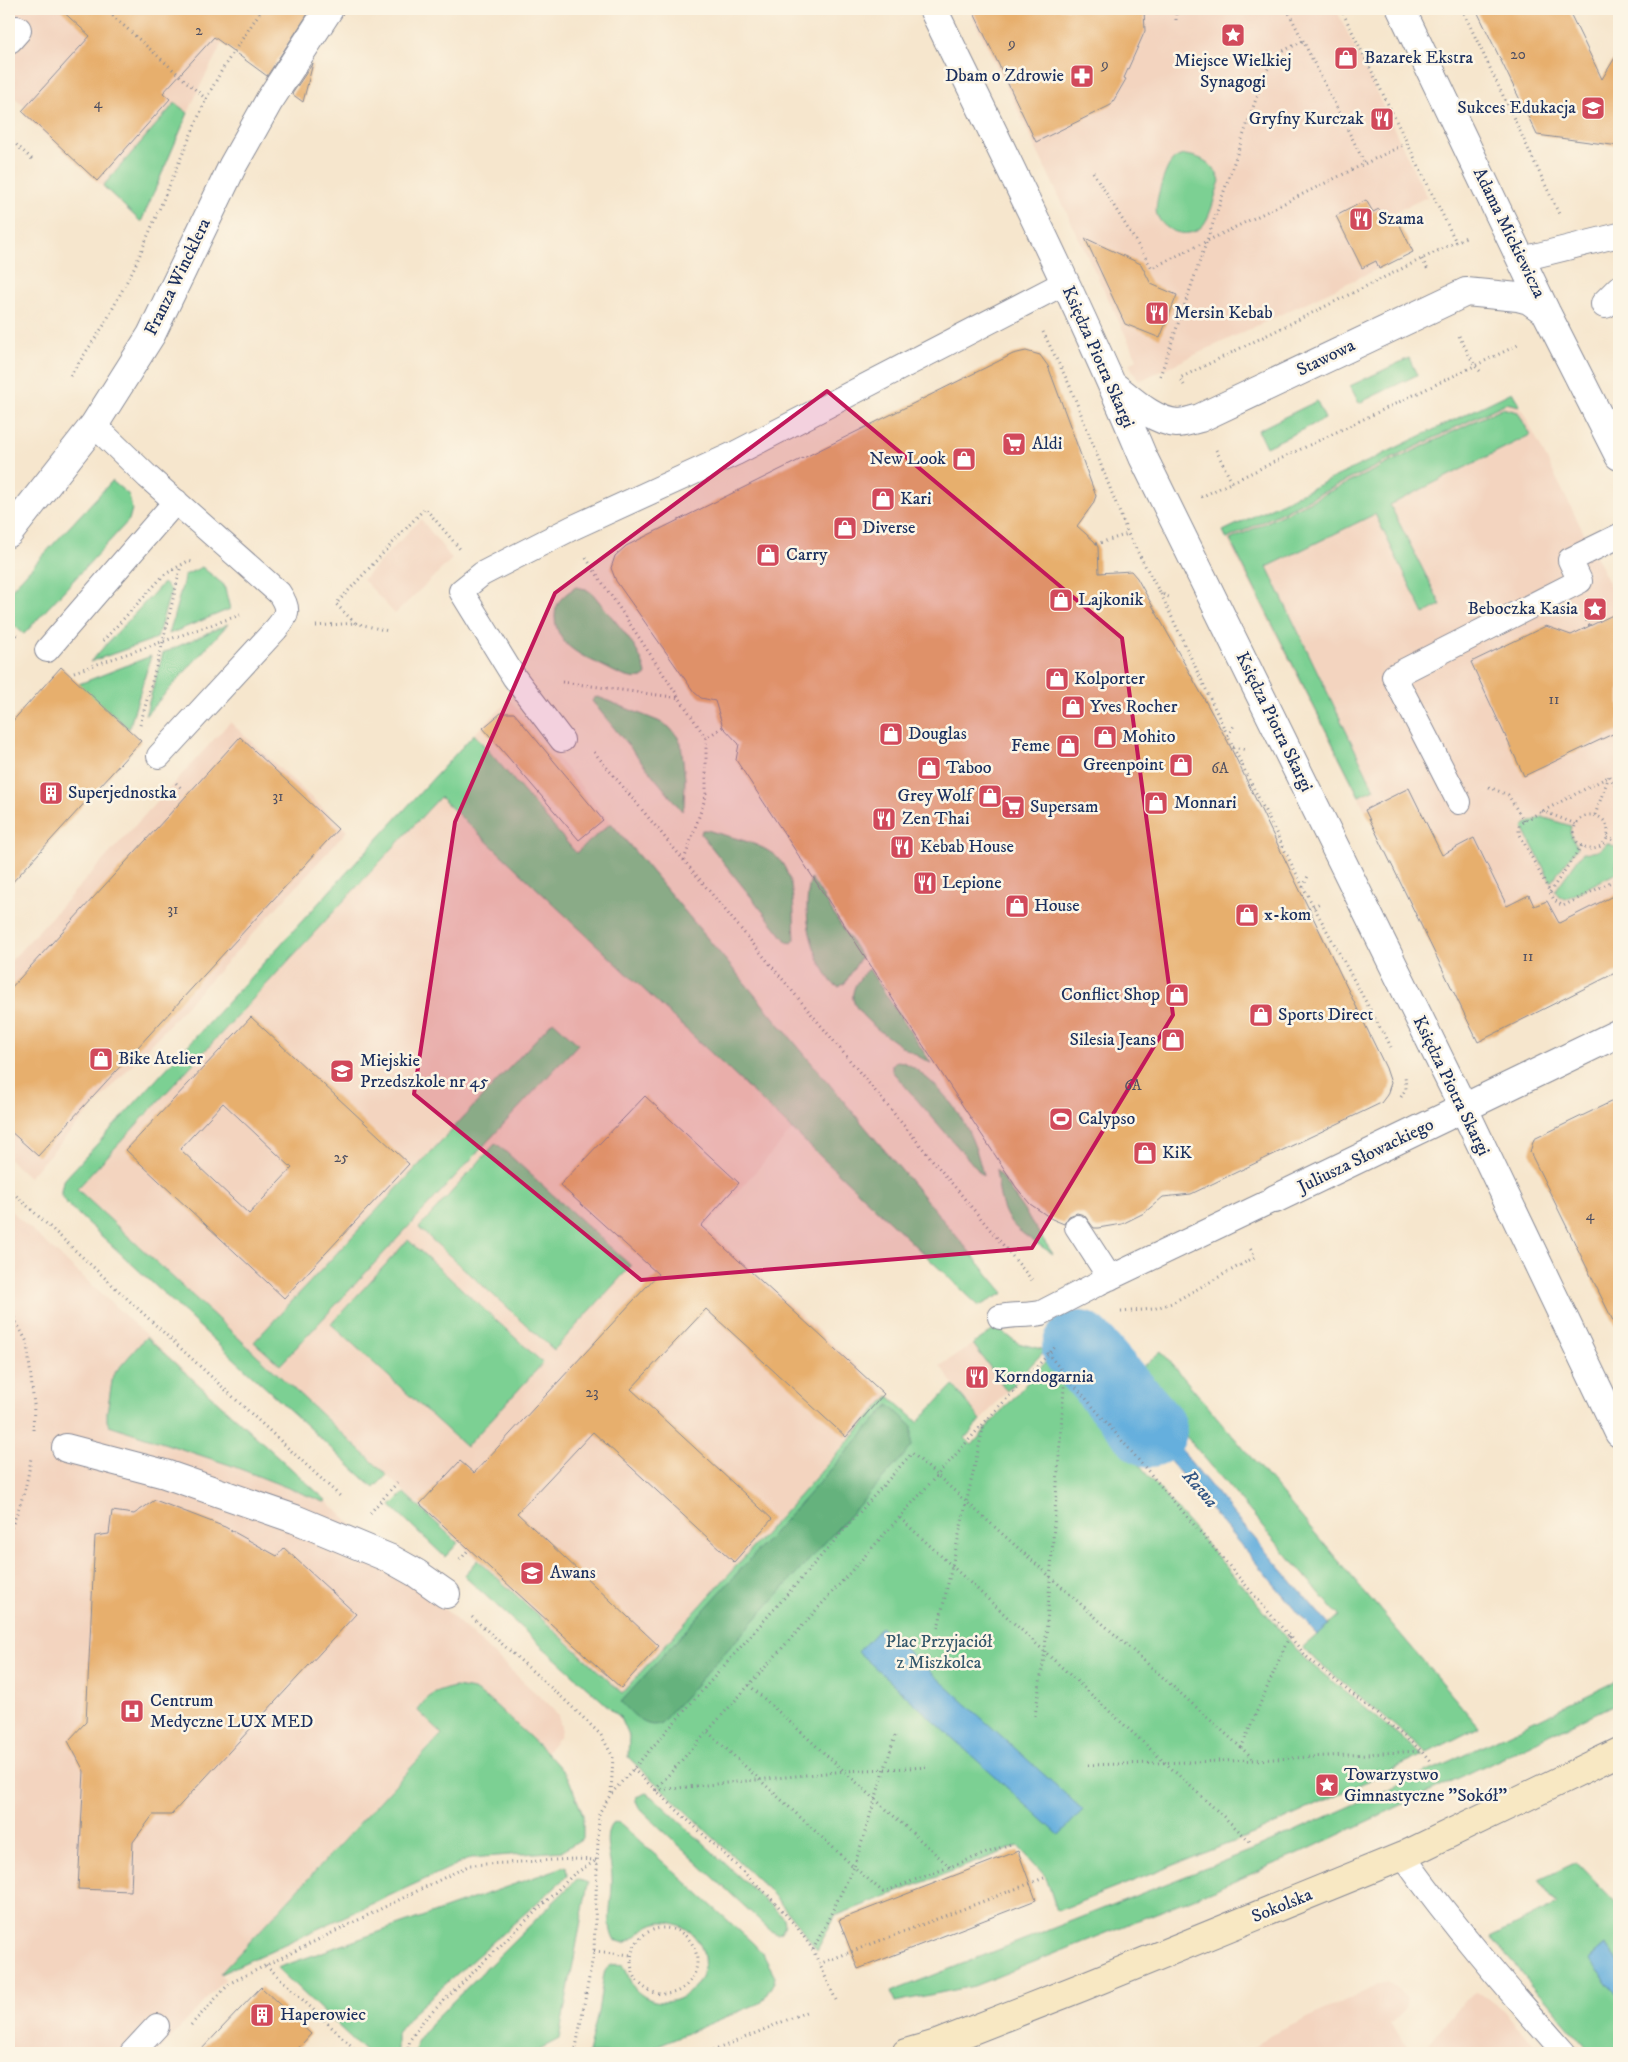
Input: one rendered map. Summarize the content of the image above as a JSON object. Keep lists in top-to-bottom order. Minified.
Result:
{"streets":{"street":["Adama Mickiewicza","Franza Wincklera","Księdza Piotra Skargi","Stawowa","Juliusza Słowackiego","Sokolska"]},"crossings":[["Adama Mickiewicza","Stawowa"],["Księdza Piotra Skargi","Stawowa"],["Księdza Piotra Skargi","Juliusza Słowackiego"]],"water":["Rawa"],"parks":["Plac Przyjaciół z Miszkolca"],"places":{"place":["Miejsce Wielkiej Synagogi","Beboczka Kasia","Towarzystwo Gimnastyczne \"Sokół\""],"shop":["Bazarek Ekstra","New Look","Kari","Diverse","Carry","Lajkonik","Kolporter","Yves Rocher","Douglas","Mohito","Feme","Greenpoint","Taboo","Grey Wolf","Monnari","House","x-kom","Conflict Shop","Sports Direct","Silesia Jeans","Bike Atelier","KiK"],"pharmacy":["Dbam o Zdrowie"],"school or university":["Sukces Edukacja","Miejskie Przedszkole nr 45","Awans"],"restaurant":["Gryfny Kurczak","Szama","Mersin Kebab","Zen Thai","Kebab House","Lepione","Korndogarnia"],"supermarket":["Aldi","Supersam"],"building":["Superjednostka","Haperowiec"],"sports":["Calypso"],"hospital":["Centrum Medyczne LUX MED"]},"house_numbers":["2","9","20","9","4","11","6A","31","31","11","6A","25","4","23"]}
